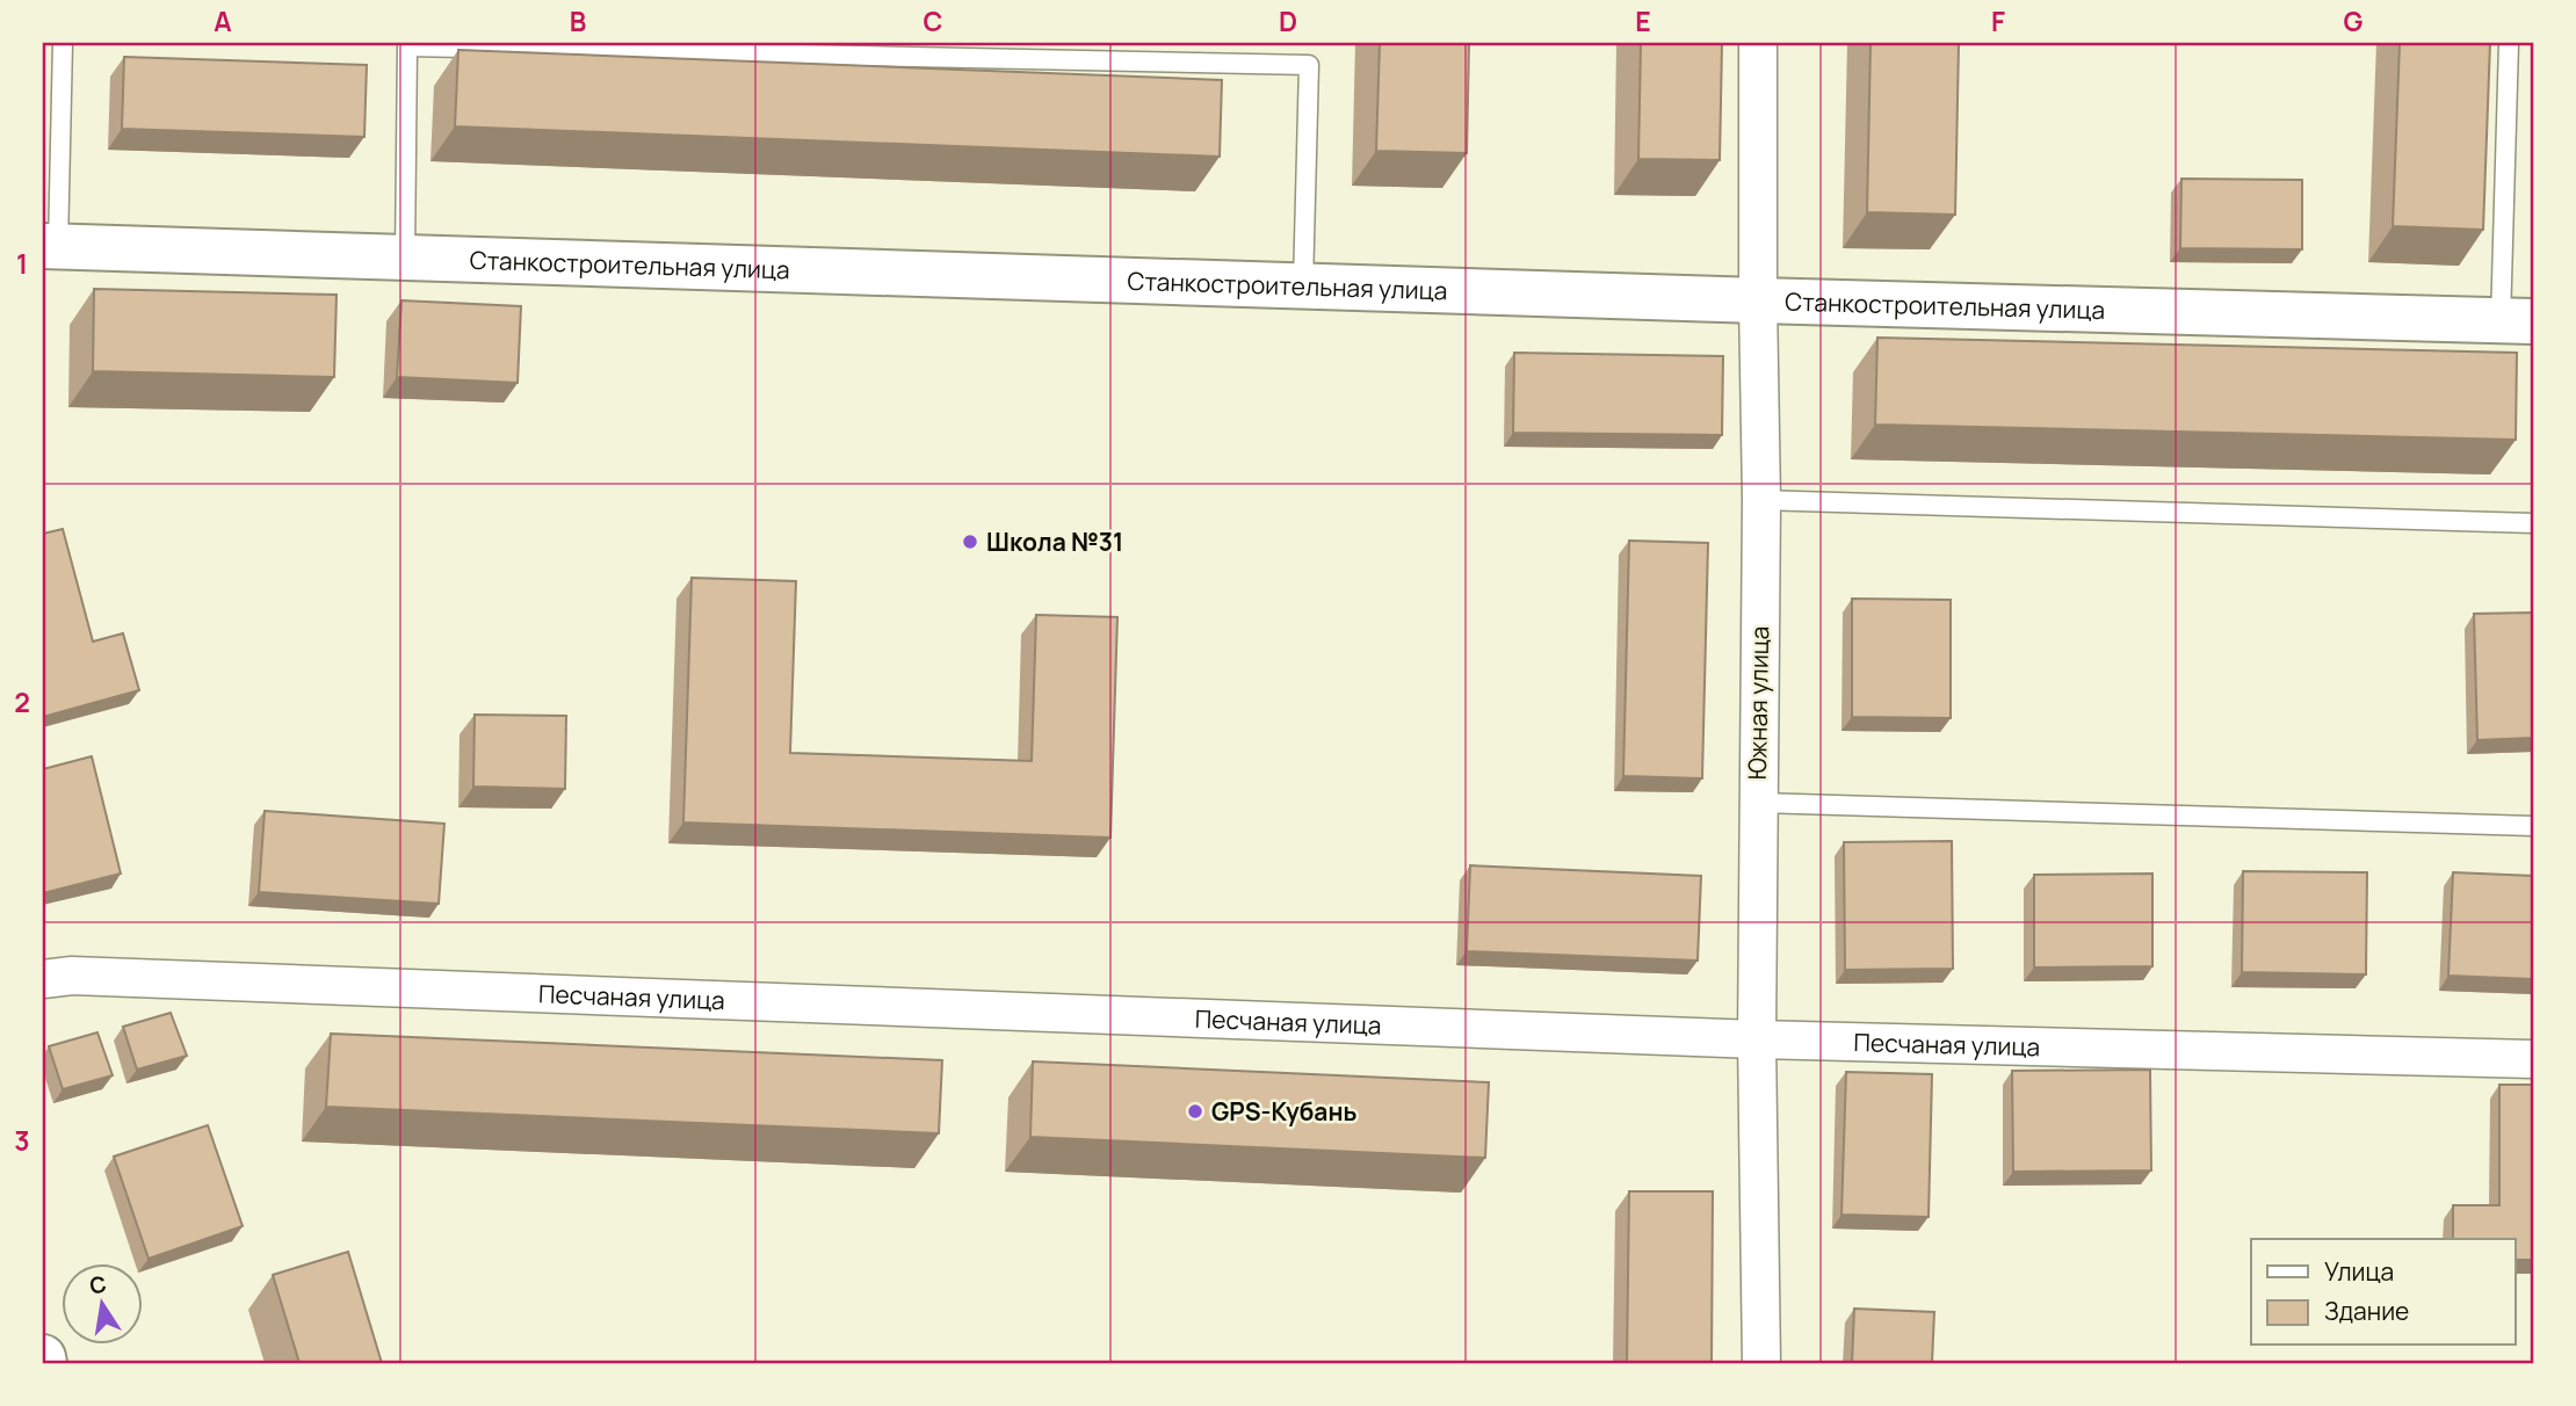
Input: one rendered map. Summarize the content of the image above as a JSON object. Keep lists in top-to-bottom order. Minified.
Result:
{"streets":{"street":["Станкостроительная улица","Южная улица","Песчаная улица"]},"crossings":[["Станкостроительная улица","Южная улица"],["Южная улица","Песчаная улица"]],"places":["Школа №31","GPS-Кубань"],"legend":["Улица","Здание"],"north":"top","grid":{"columns":["A","B","C","D","E","F","G"],"rows":["1","2","3"]}}
